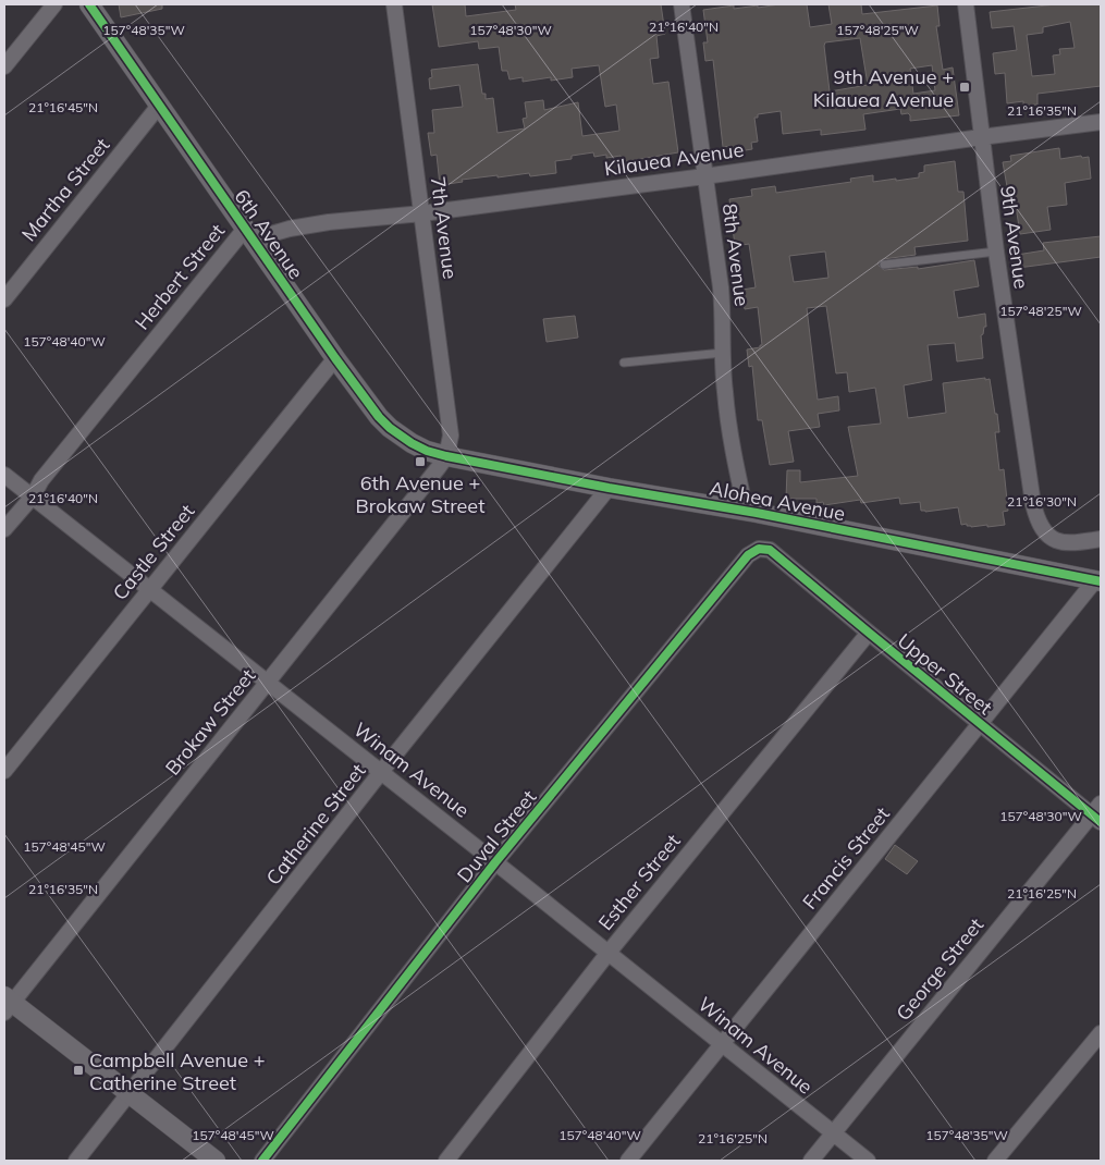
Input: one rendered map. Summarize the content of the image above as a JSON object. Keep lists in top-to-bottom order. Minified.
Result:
{"streets":{"street":["Kilauea Avenue","Martha Street","7th Avenue","6th Avenue","9th Avenue","8th Avenue","Herbert Street","Alohea Avenue","Castle Street","Upper Street","Brokaw Street","Winam Avenue","Catherine Street","Duval Street","Francis Street","Esther Street","George Street"]},"crossings":[["Kilauea Avenue","7th Avenue"],["Kilauea Avenue","6th Avenue"],["Kilauea Avenue","9th Avenue"],["Kilauea Avenue","8th Avenue"],["Kilauea Avenue","Herbert Street"],["Martha Street","6th Avenue"],["7th Avenue","6th Avenue"],["7th Avenue","Alohea Avenue"],["7th Avenue","Brokaw Street"],["6th Avenue","Herbert Street"],["6th Avenue","Alohea Avenue"],["6th Avenue","Castle Street"],["6th Avenue","Brokaw Street"],["8th Avenue","Alohea Avenue"],["Herbert Street","Winam Avenue"],["Alohea Avenue","Brokaw Street"],["Alohea Avenue","Catherine Street"],["Alohea Avenue","Francis Street"],["Castle Street","Winam Avenue"],["Upper Street","Duval Street"],["Upper Street","Francis Street"],["Upper Street","Esther Street"],["Upper Street","George Street"],["Brokaw Street","Winam Avenue"],["Winam Avenue","Catherine Street"],["Winam Avenue","Duval Street"],["Winam Avenue","Francis Street"],["Winam Avenue","Esther Street"],["Winam Avenue","George Street"]],"places":{"transit":["9th Avenue + Kilauea Avenue","6th Avenue + Brokaw Street","Campbell Avenue + Catherine Street"]},"coordinates":["21°16'40\"N","157°48'35\"W","157°48'30\"W","157°48'25\"W","21°16'45\"N","21°16'35\"N","157°48'40\"W","21°16'30\"N","157°48'45\"W","21°16'25\"N"]}
